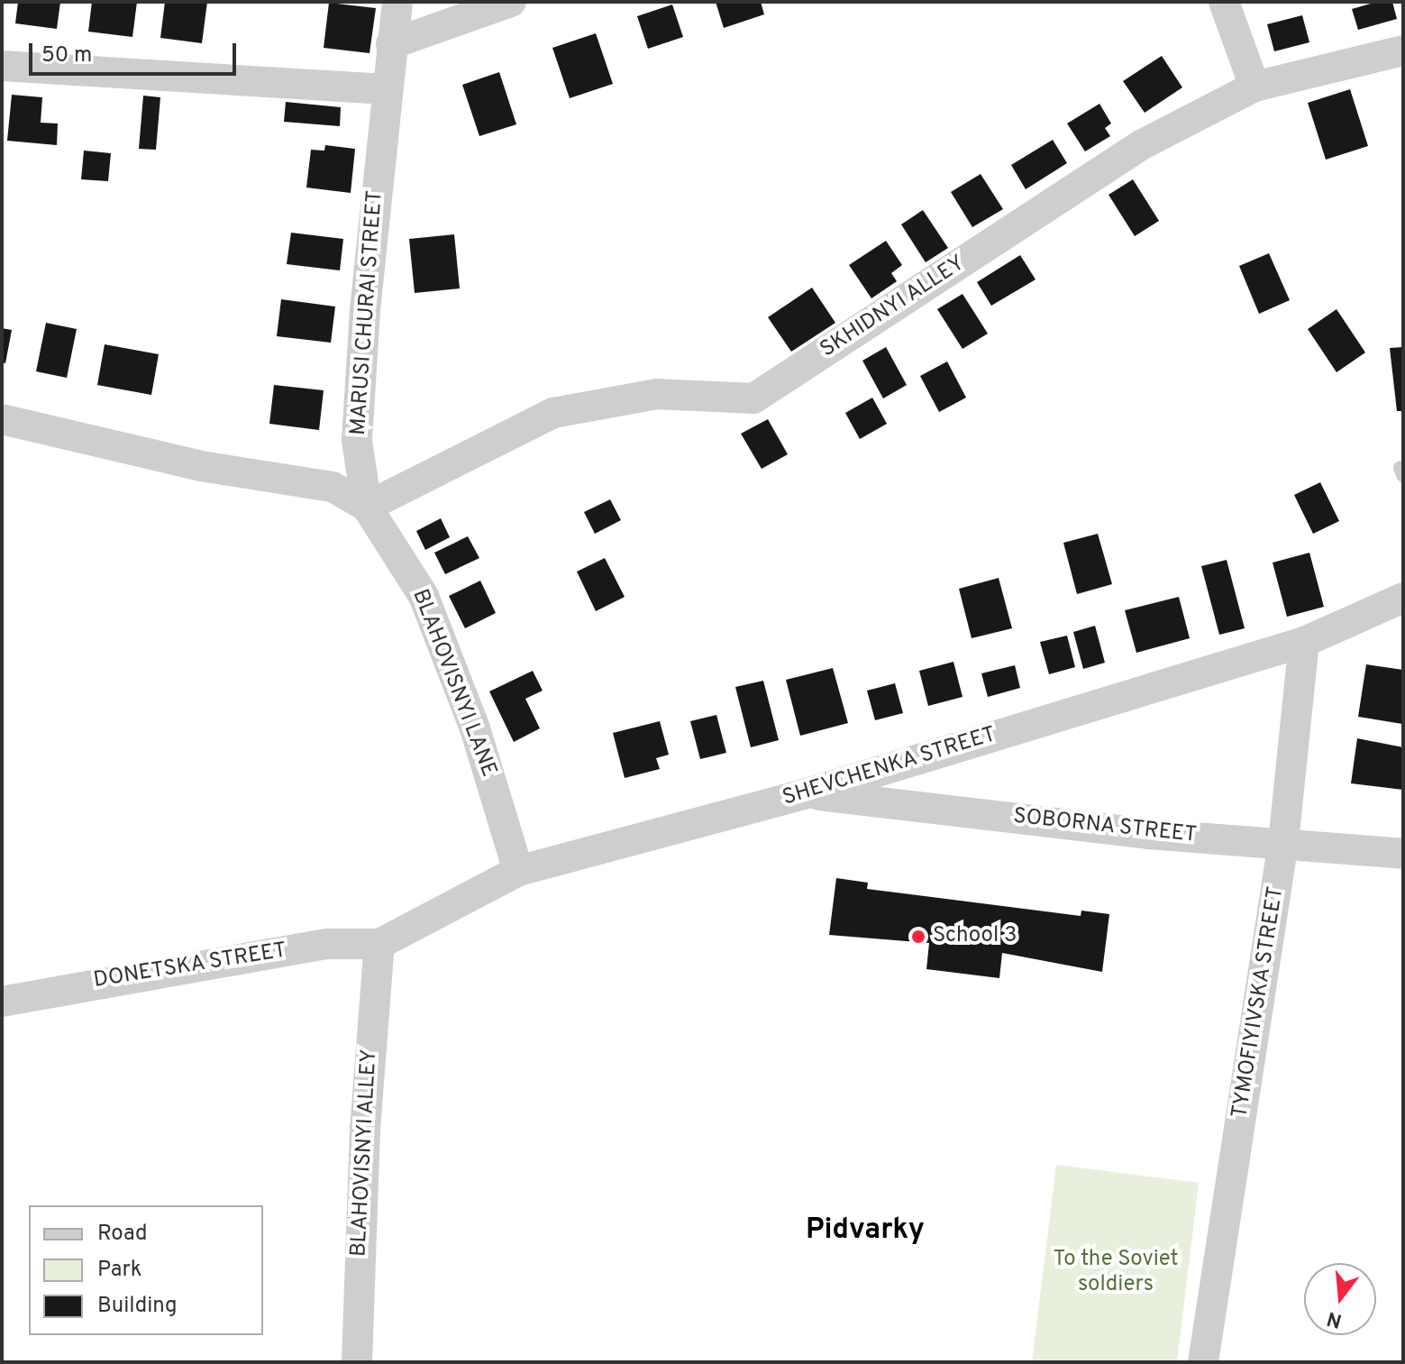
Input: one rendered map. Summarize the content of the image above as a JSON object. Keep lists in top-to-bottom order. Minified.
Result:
{"streets":{"street":["SKHIDNYI ALLEY","MARUSI CHURAI STREET","BLAHOVISNYI LANE","SHEVCHENKA STREET","SOBORNA STREET","DONETSKA STREET","TYMOFIYIVSKA STREET","BLAHOVISNYI ALLEY"]},"crossings":[["SKHIDNYI ALLEY","MARUSI CHURAI STREET"],["SKHIDNYI ALLEY","BLAHOVISNYI LANE"],["MARUSI CHURAI STREET","BLAHOVISNYI LANE"],["BLAHOVISNYI LANE","SHEVCHENKA STREET"],["SHEVCHENKA STREET","SOBORNA STREET"],["SHEVCHENKA STREET","DONETSKA STREET"],["SHEVCHENKA STREET","TYMOFIYIVSKA STREET"],["SHEVCHENKA STREET","BLAHOVISNYI ALLEY"],["SOBORNA STREET","TYMOFIYIVSKA STREET"],["DONETSKA STREET","BLAHOVISNYI ALLEY"]],"districts":["Pidvarky"],"parks":["To the Soviet soldiers"],"places":["School 3"],"legend":["Road","Park","Building"],"scale_bar":"50 m","north":"bottom"}
